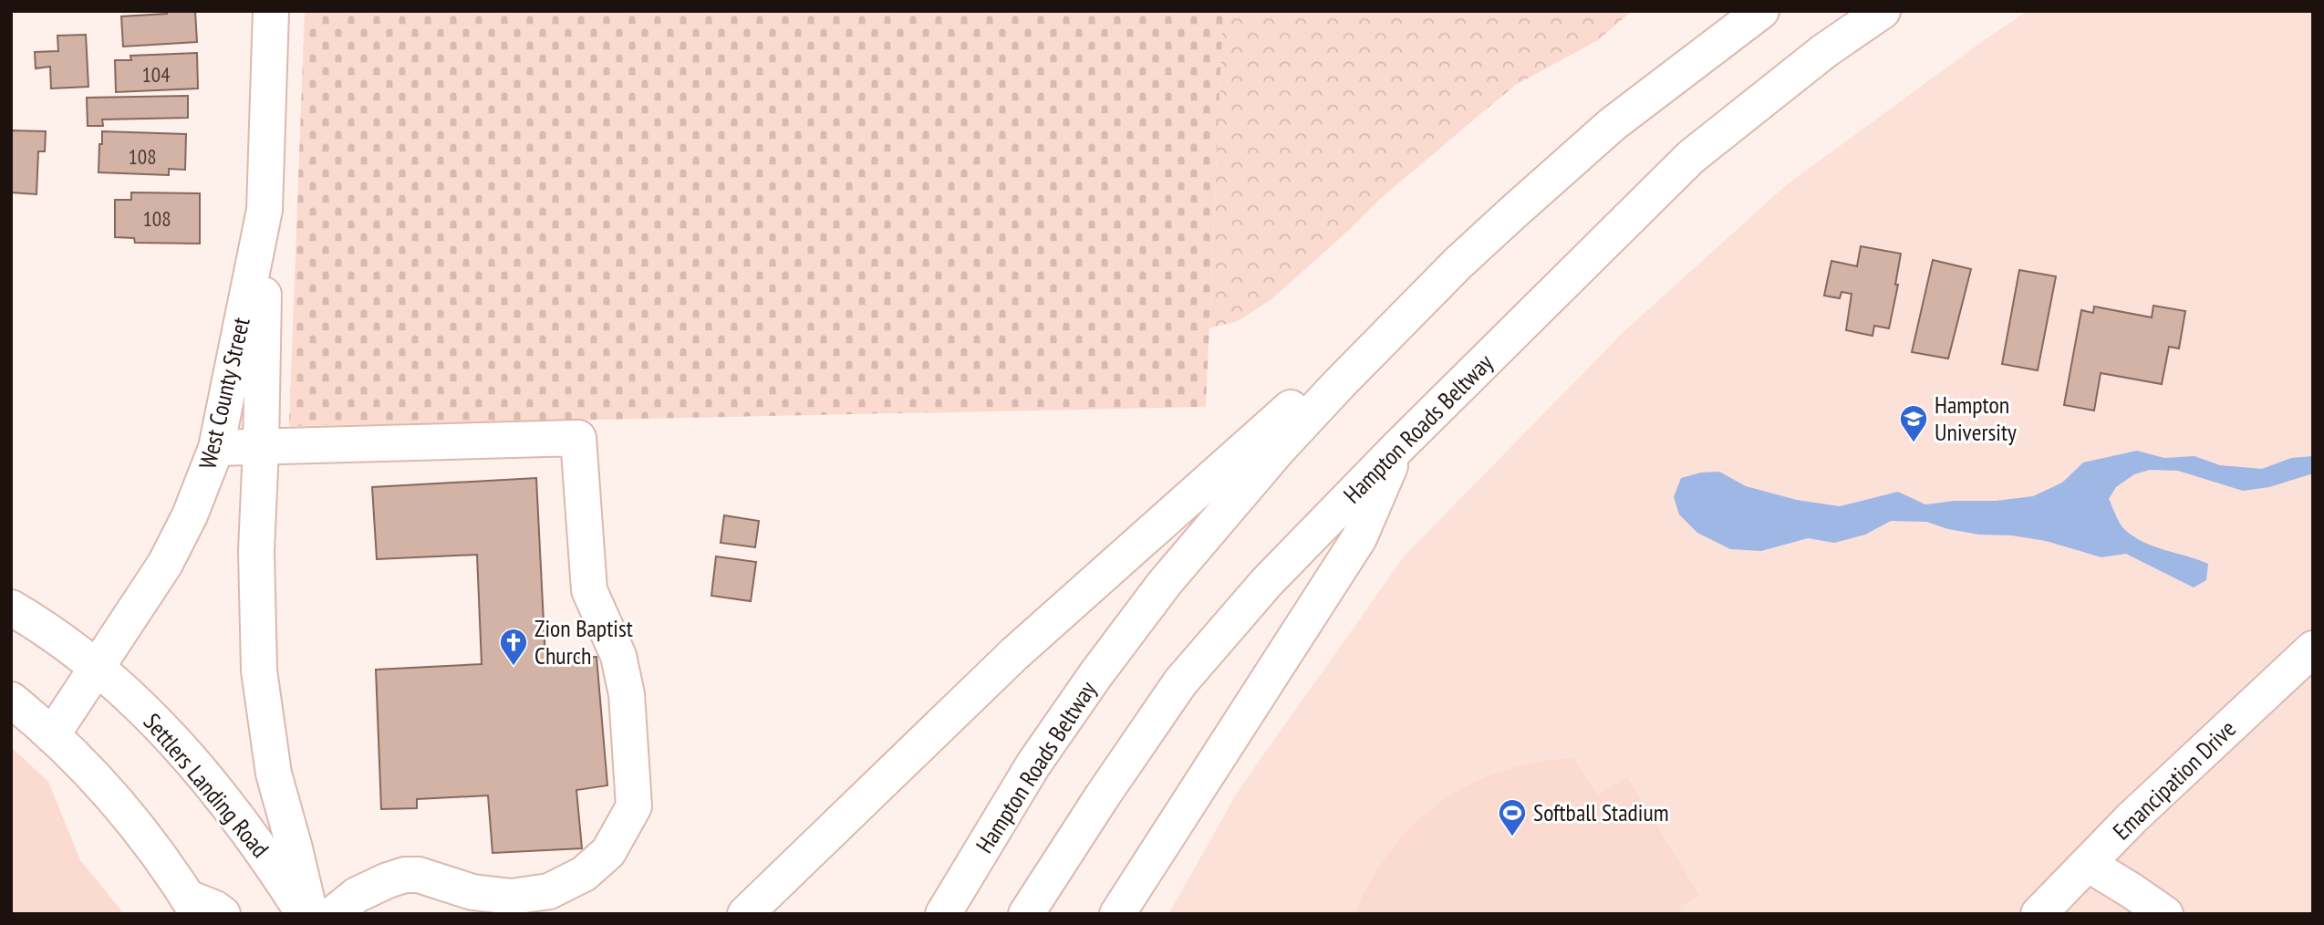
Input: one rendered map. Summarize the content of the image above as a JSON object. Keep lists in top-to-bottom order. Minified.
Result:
{"streets":{"main road":["West County Street","Hampton Roads Beltway","Emancipation Drive","Settlers Landing Road"]},"crossings":[["West County Street","Settlers Landing Road"]],"places":{"school or university":["Hampton University"],"church":["Zion Baptist Church"],"sports":["Softball Stadium"]},"house_numbers":["104","108","108"]}
